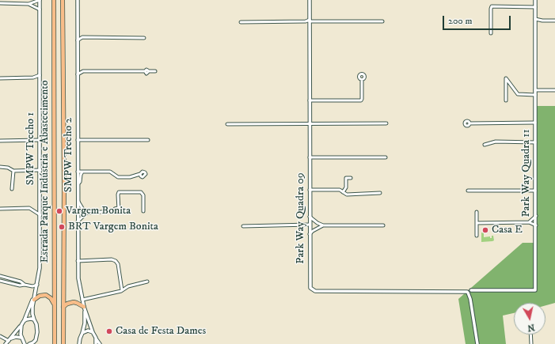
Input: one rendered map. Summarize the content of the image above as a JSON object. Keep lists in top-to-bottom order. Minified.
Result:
{"streets":{"highway":["Estrada Parque Indústria e Abastecimento"],"street":["SMPW Trecho 1","SMPW Trecho 2","Park Way Quadra 11","Park Way Quadra 09"]},"crossings":[["Park Way Quadra 11","Park Way Quadra 09"]],"places":["Vargem Bonita","BRT Vargem Bonita","Casa E","Casa de Festa Dames"],"scale_bar":"200 m","north":"bottom"}
